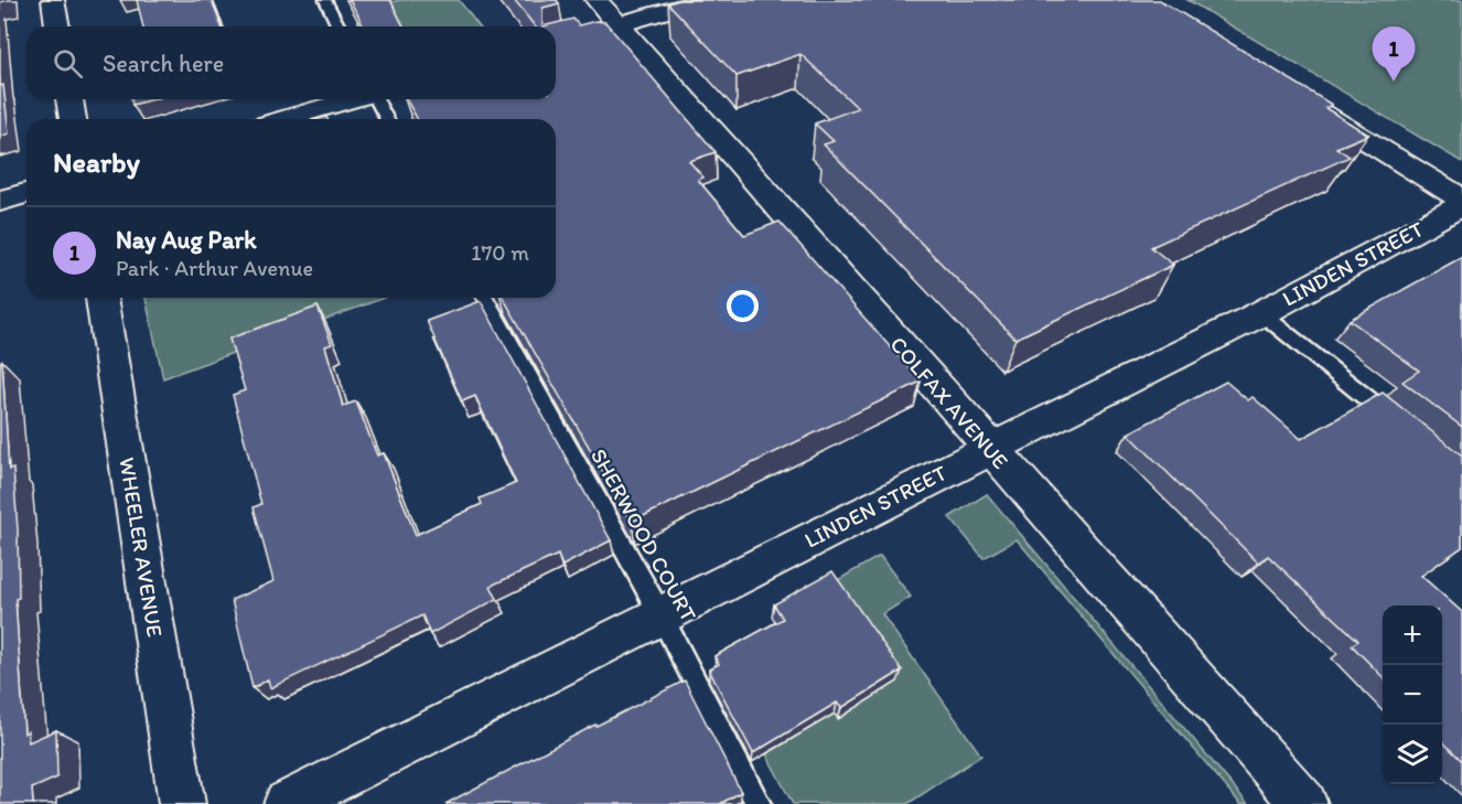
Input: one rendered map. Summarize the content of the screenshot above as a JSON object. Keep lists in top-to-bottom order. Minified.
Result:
{"streets":{"street":["LINDEN STREET","COLFAX AVENUE","WHEELER AVENUE"],"lane":["SHERWOOD COURT"]},"crossings":[["LINDEN STREET","COLFAX AVENUE"],["LINDEN STREET","SHERWOOD COURT"]],"page":{"pins":"1","search":"Search here","heading":"Nearby","list":[{"mark":"1","name":"Nay Aug Park","note":"Park · Arthur Avenue","value":"170 m"}],"map_buttons":["+","−"]}}
